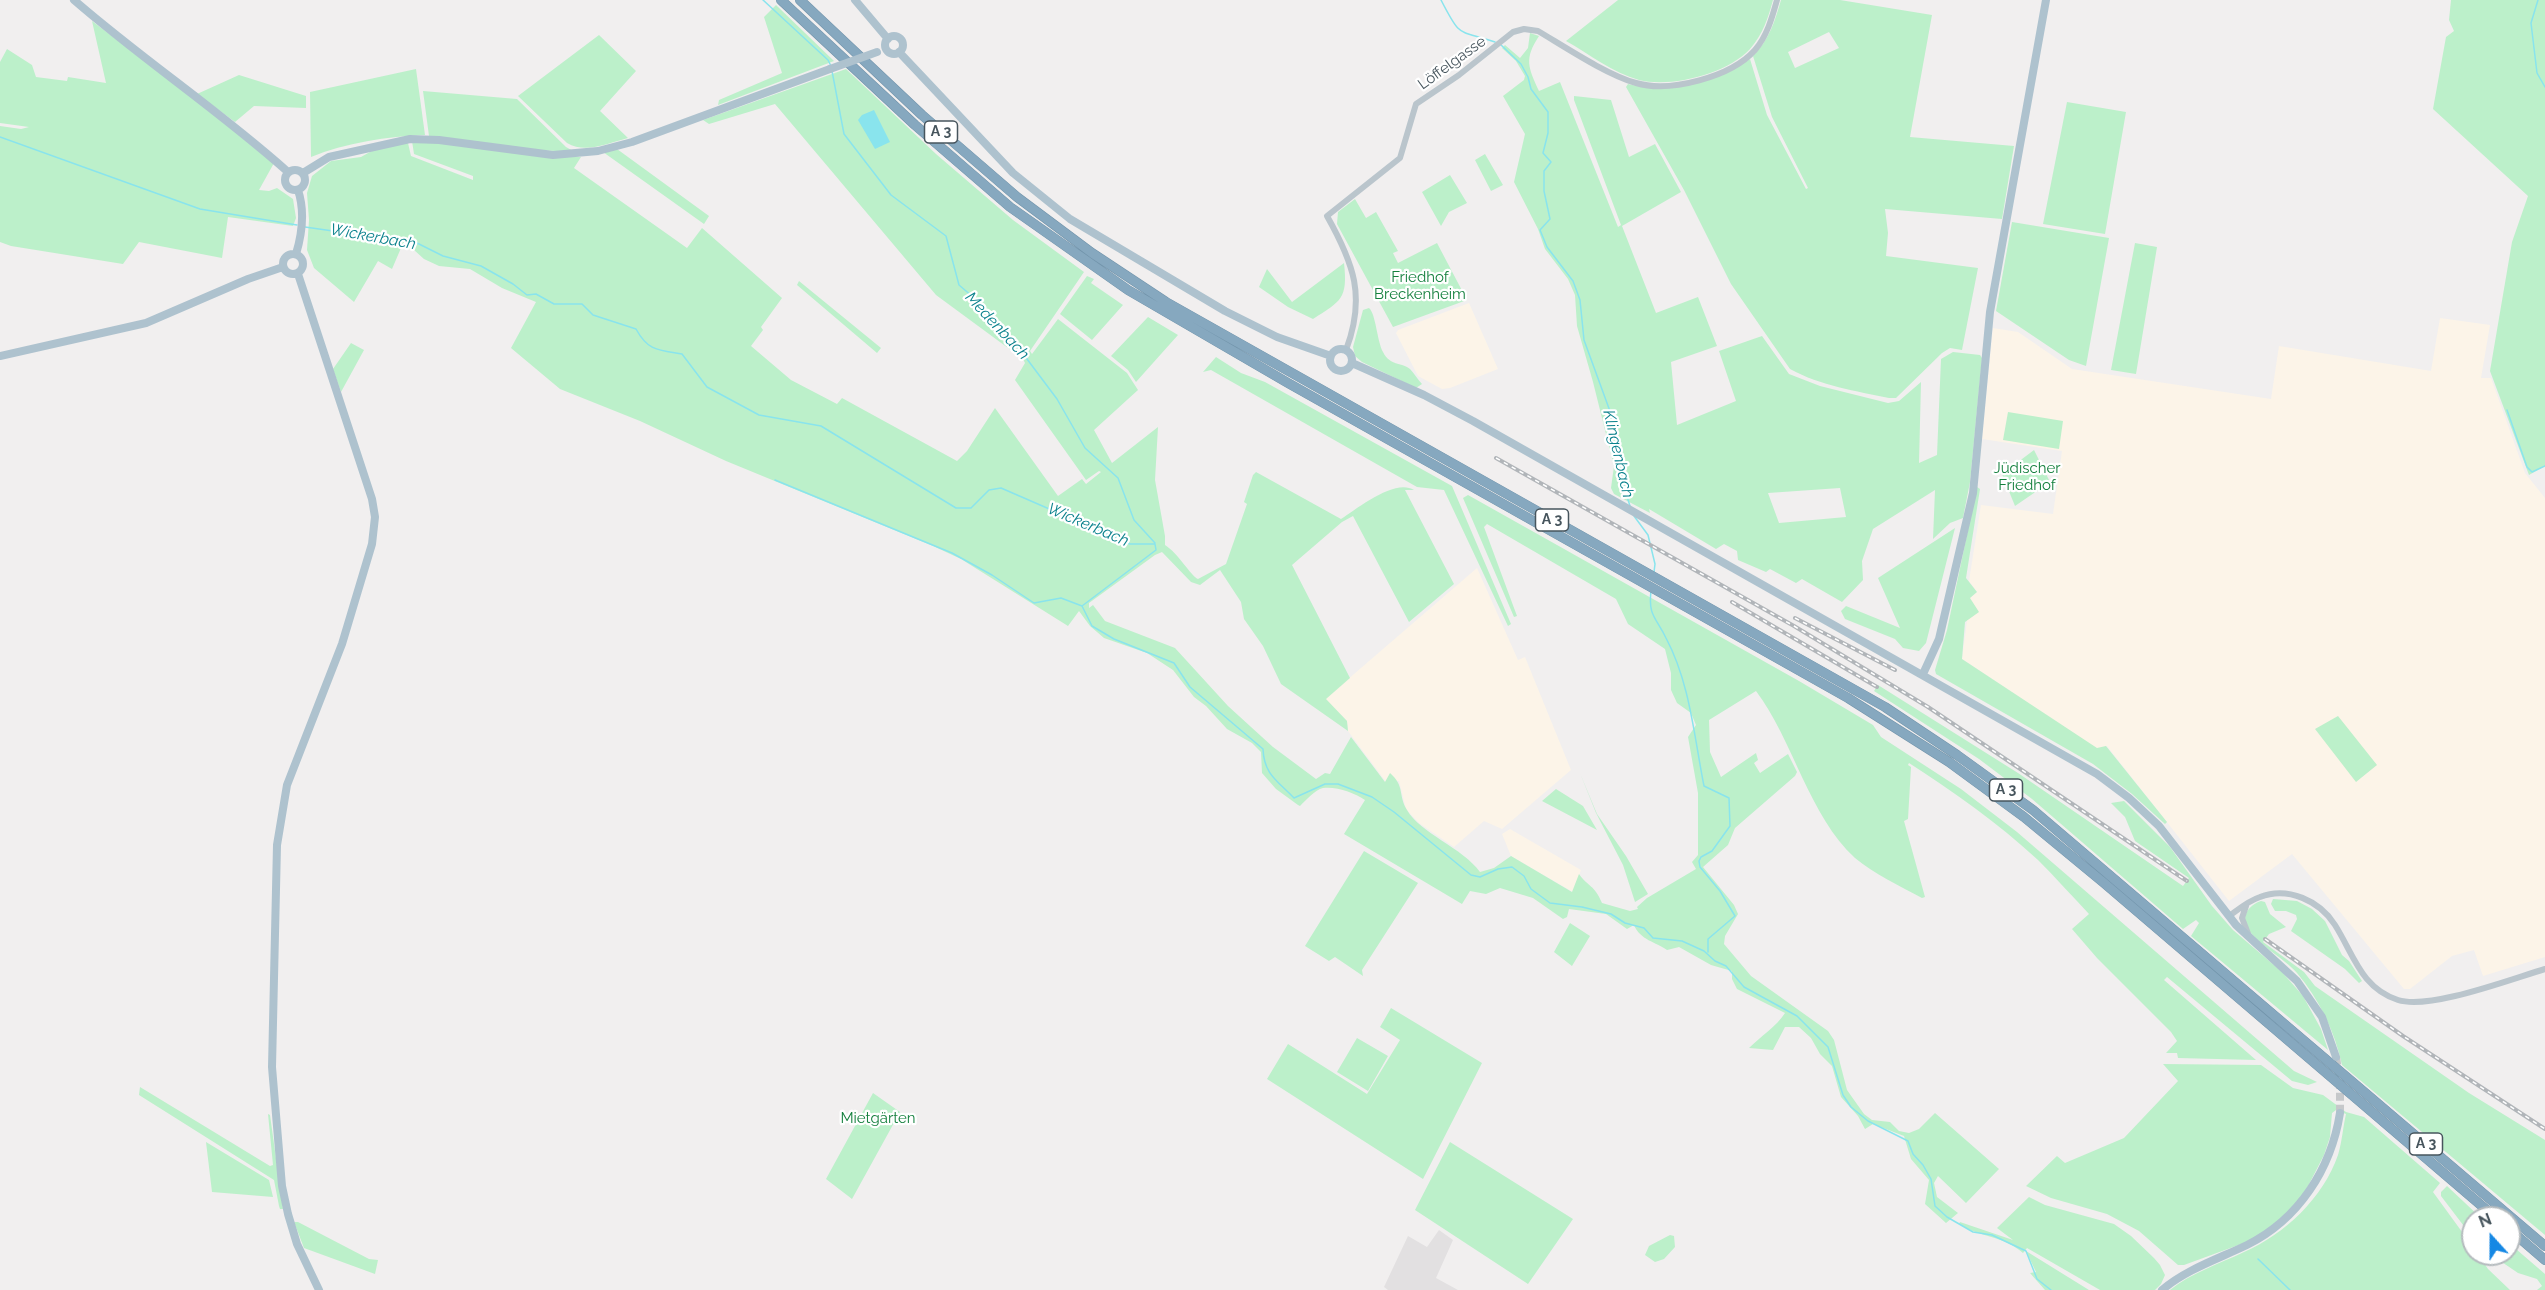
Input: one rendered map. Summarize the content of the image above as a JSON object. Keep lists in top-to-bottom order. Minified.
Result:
{"streets":{"highway":["A 3"],"street":["Löffelgasse"]},"water":["Wickerbach","Medenbach","Klingenbach"],"parks":["Friedhof Breckenheim","Jüdischer Friedhof","Mietgärten"],"north":"top"}
